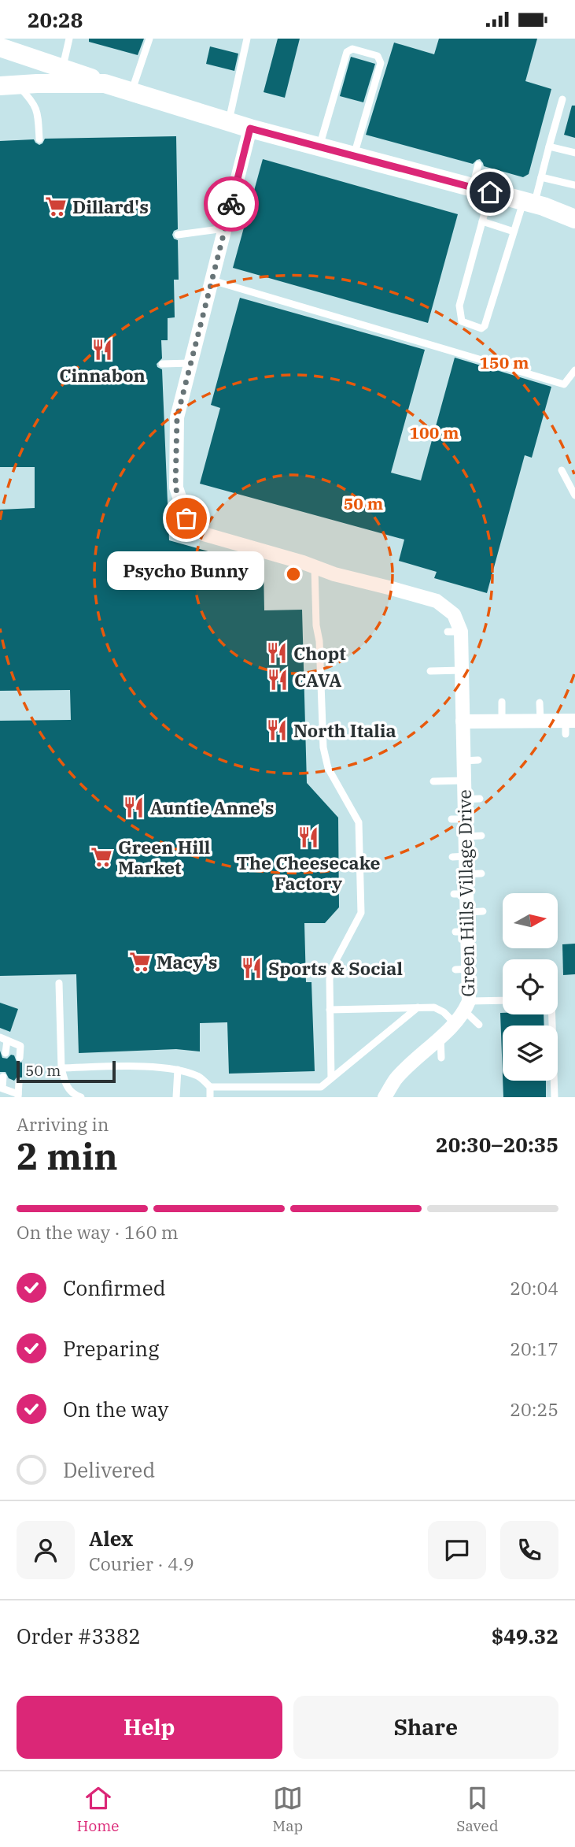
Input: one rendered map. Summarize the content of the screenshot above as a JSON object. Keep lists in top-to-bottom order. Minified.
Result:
{"streets":{"street":["Green Hills Village Drive"]},"places":{"supermarket":["Dillard's","Green Hill Market","Macy's"],"restaurant":["Cinnabon","Chopt","CAVA","North Italia","Auntie Anne's","The Cheesecake Factory","Sports & Social"],"other":["Psycho Bunny"]},"scale_bar":"50 m","north":"right","page":{"status":"20:28","bubble":"Psycho Bunny","scale":"50 m","heading":["2 min","Arriving in","20:30–20:35"],"panel":["Alex","Courier · 4.9","Order #3382","$49.32"],"bar":"On the way · 160 m","list":[["Confirmed","20:04"],["Preparing","20:17"],["On the way","20:25"],"Delivered"],"buttons":["Help","Share"],"tabs":["Home","Map","Saved"]},"rings":["150 m","100 m","50 m"]}
